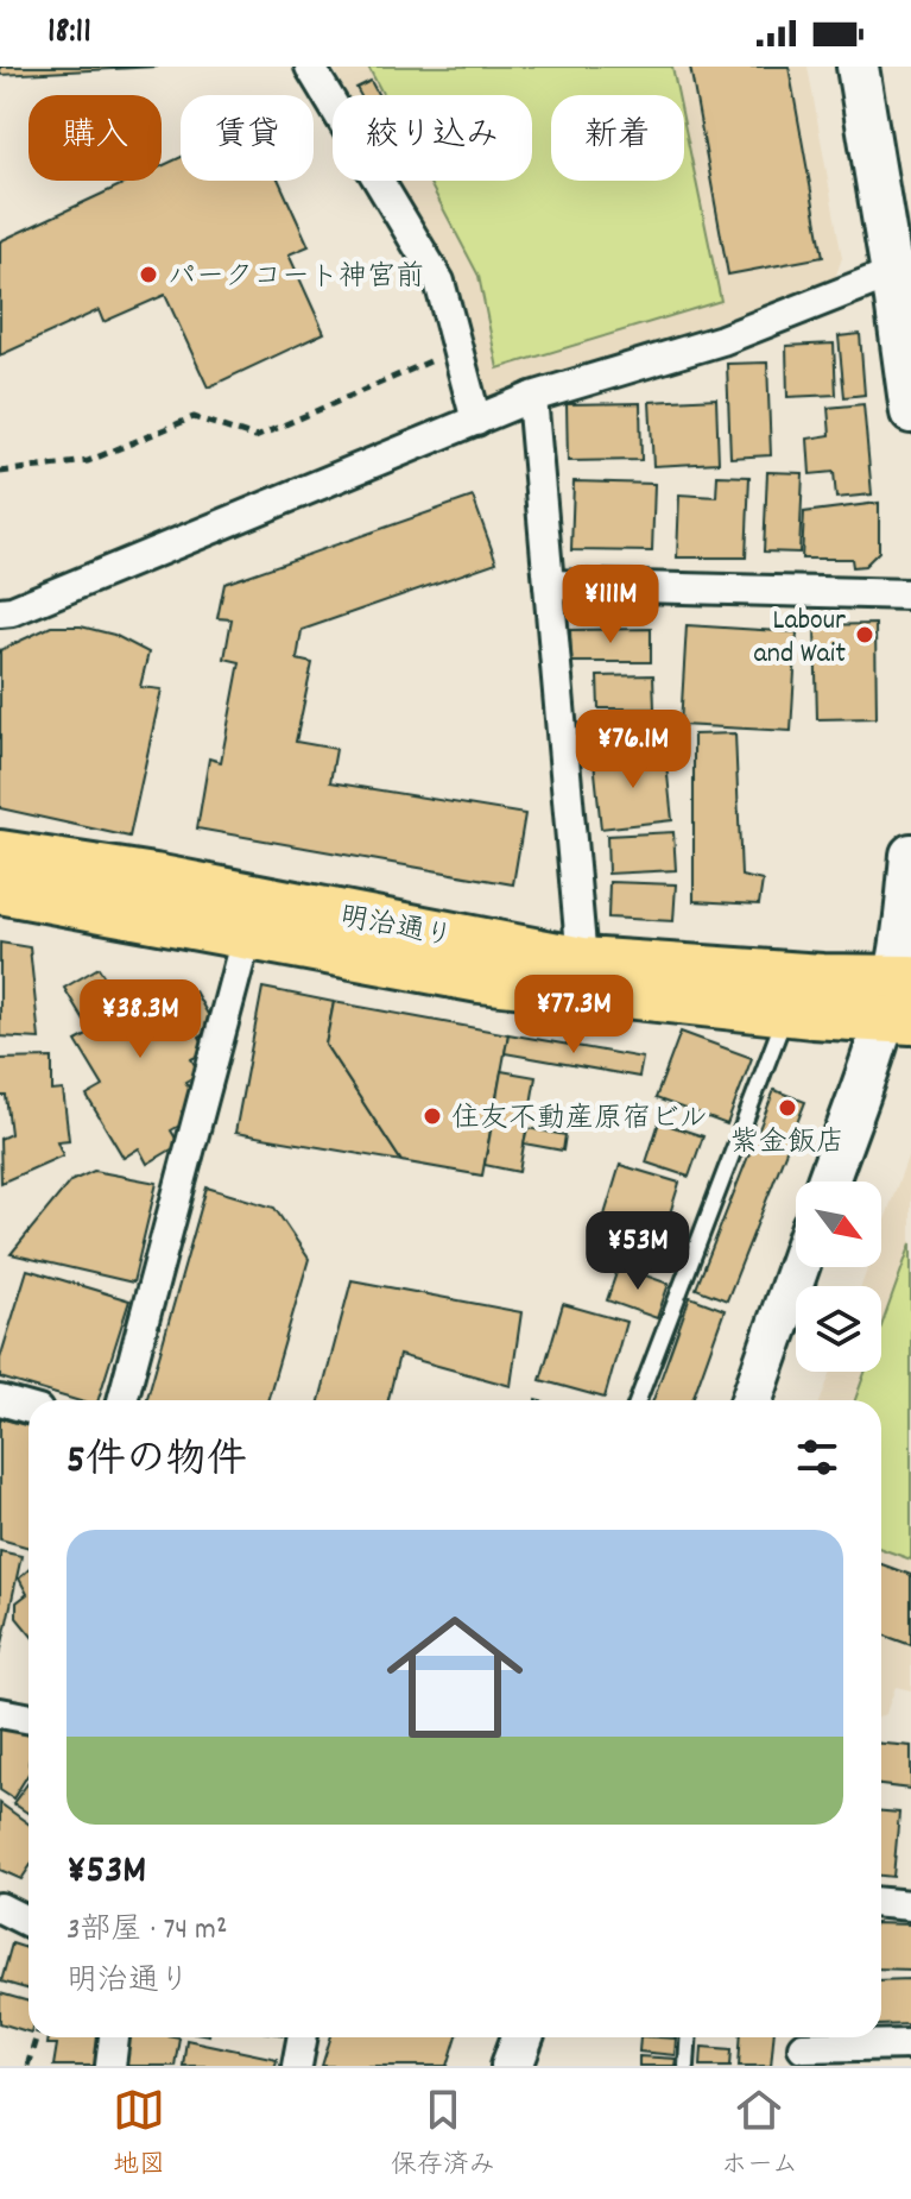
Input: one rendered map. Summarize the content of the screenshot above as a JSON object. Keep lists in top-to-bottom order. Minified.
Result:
{"streets":{"main road":["明治通り"]},"places":["パークコート神宮前","Labour and Wait","紫金飯店","住友不動産原宿ビル"],"north":"bottom right","page":{"status":"18:11","chip":["購入","賃貸","絞り込み","新着"],"price":["¥111M","¥76.1M","¥77.3M","¥38.3M","¥53M"],"heading":"5件の物件","list":[{"name":"¥53M","note":"3部屋 · 74 m² · 明治通り"}],"tabs":["地図","保存済み","ホーム"]}}
